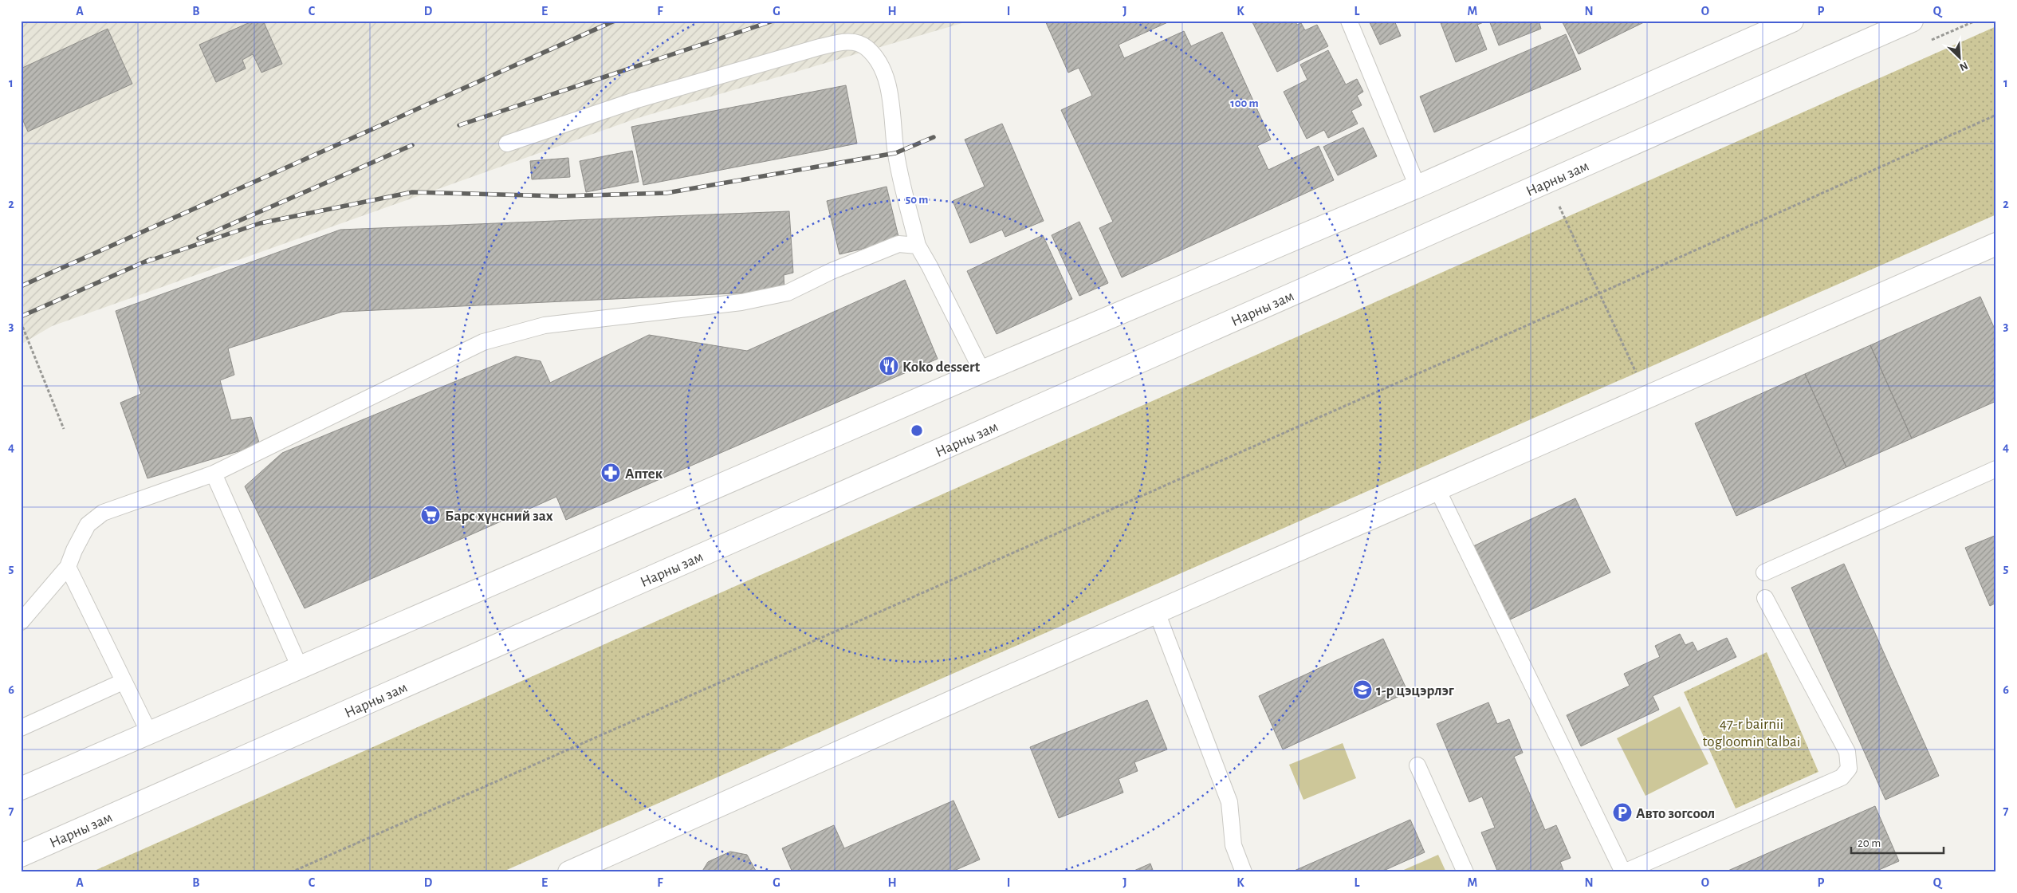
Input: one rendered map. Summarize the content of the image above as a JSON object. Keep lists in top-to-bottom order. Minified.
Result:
{"streets":{"main road":["Нарны зам"]},"parks":["47-r bairnii togloomin talbai"],"places":{"restaurant":["Koko dessert"],"pharmacy":["Аптек"],"supermarket":["Барс хүнсний зах"],"school or university":["1-р цэцэрлэг"],"parking":["Авто зогсоол"]},"scale_bar":"20 m","north":"bottom right","grid":{"columns":["A","B","C","D","E","F","G","H","I","J","K","L","M","N","O","P","Q"],"rows":["1","2","3","4","5","6","7"]},"rings":["100 m","50 m"]}
